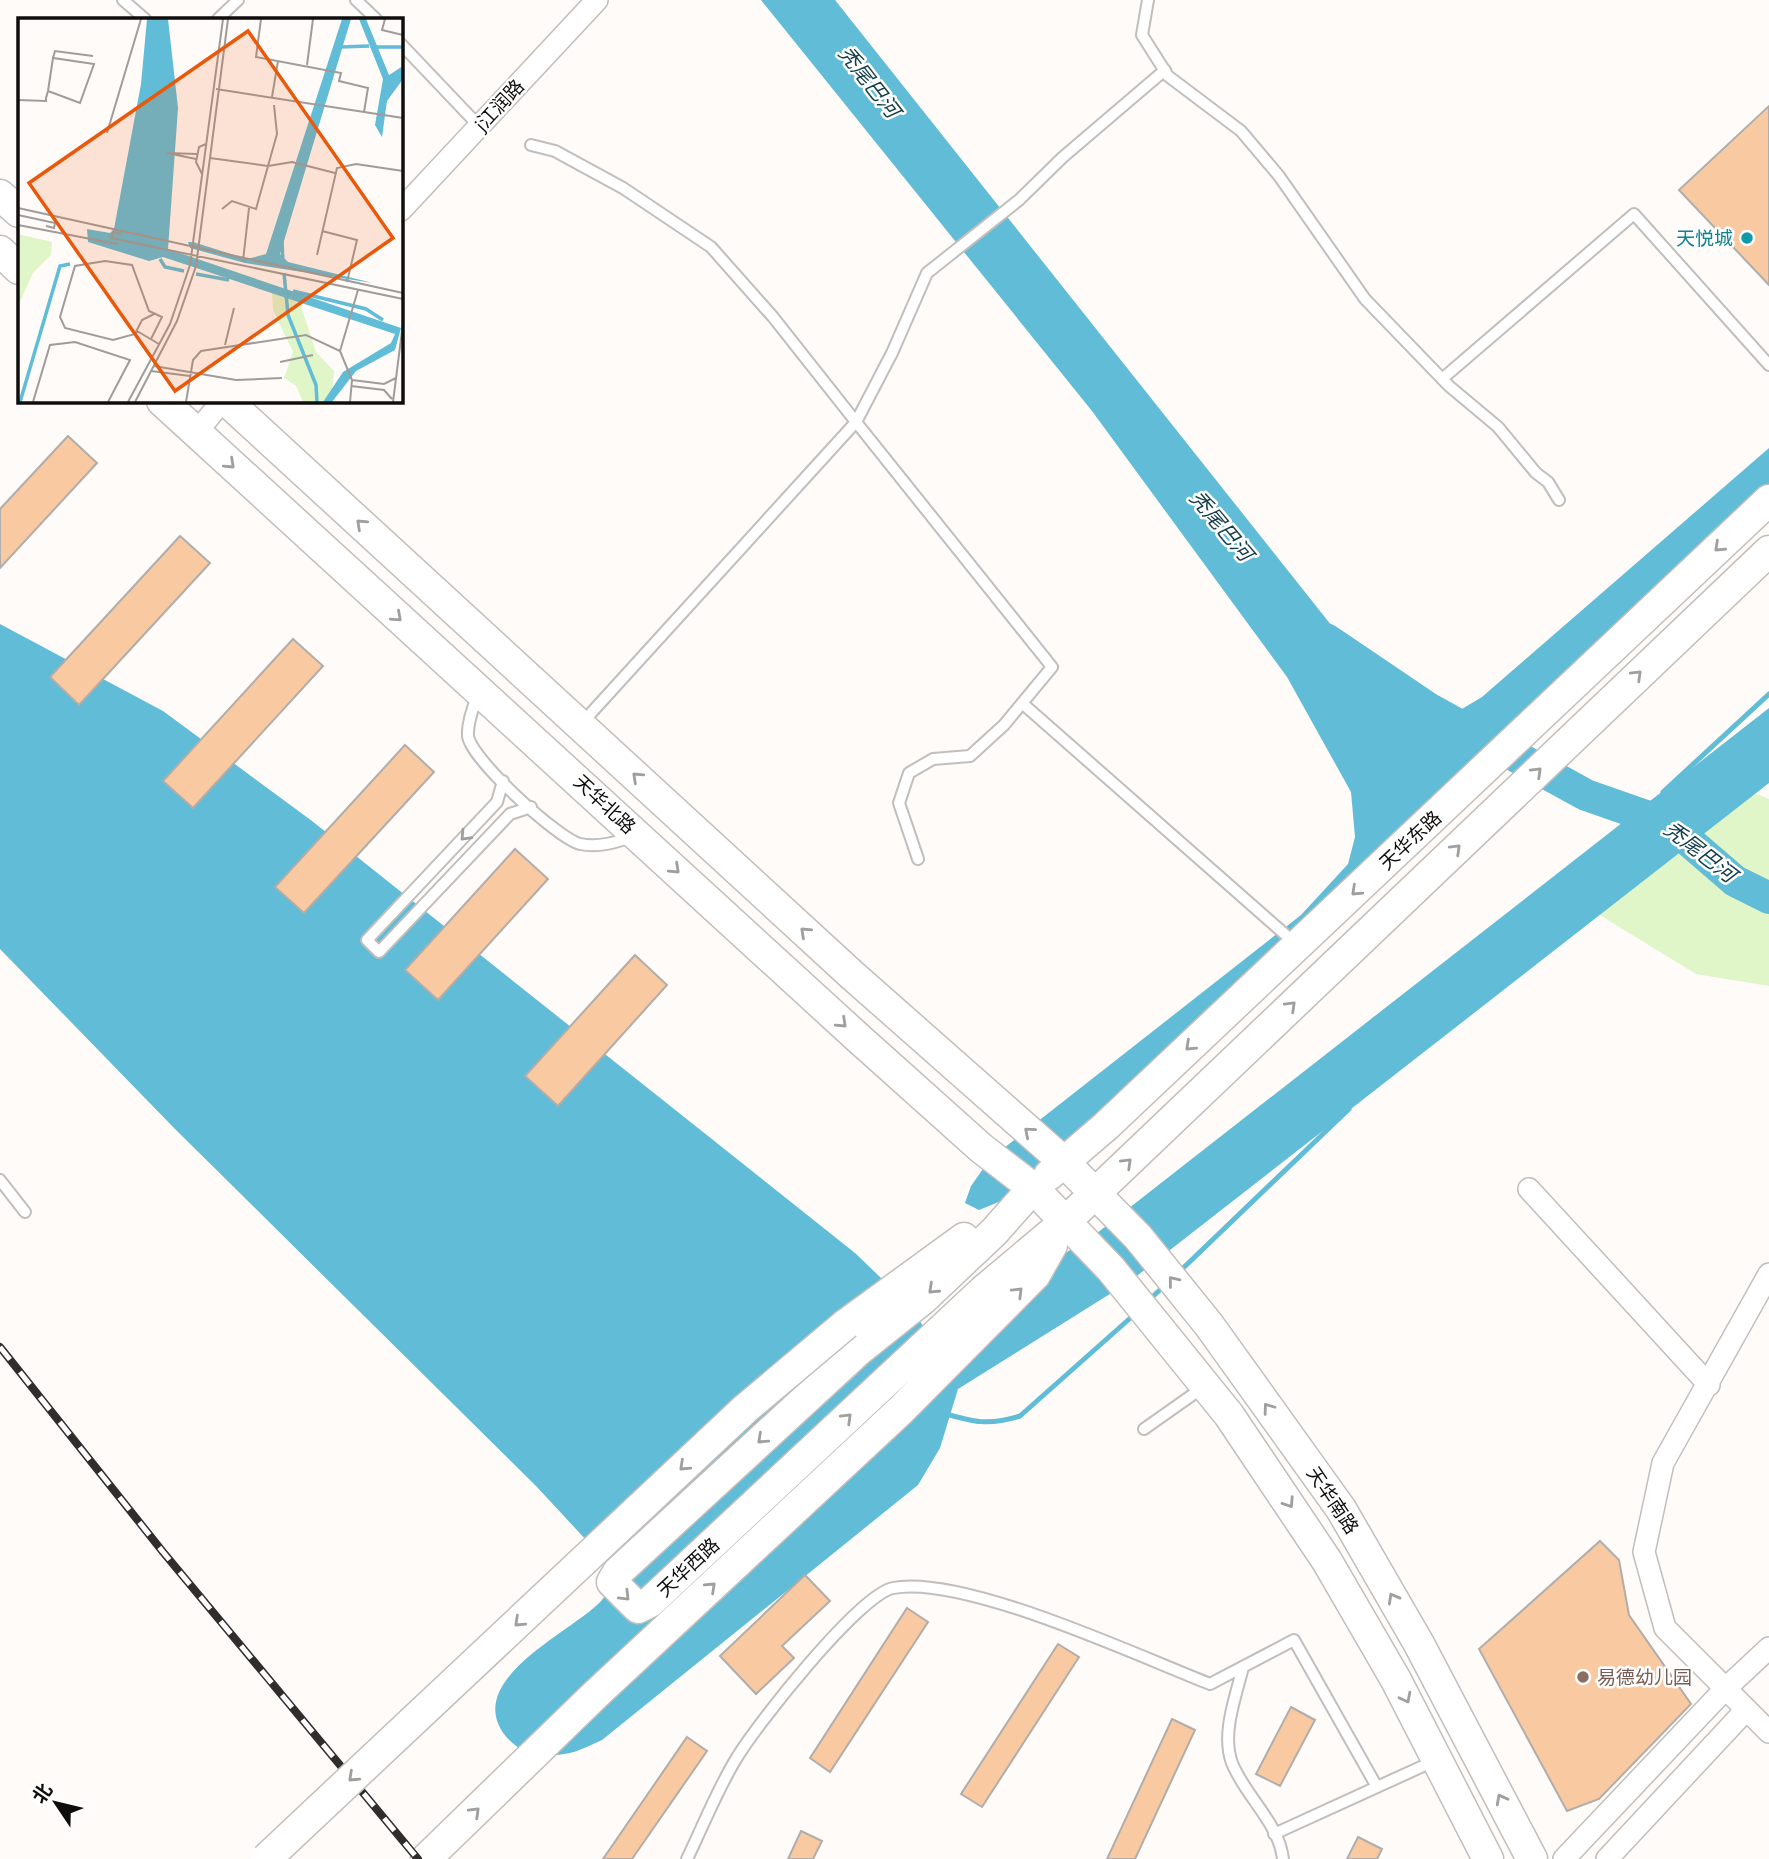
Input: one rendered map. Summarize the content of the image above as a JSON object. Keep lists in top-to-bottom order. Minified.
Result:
{"streets":{"main road":["天华北路","天华东路","天华南路","天华西路"],"street":["j江润路"]},"crossings":[["天华北路","天华东路"],["天华北路","天华南路"],["天华北路","天华西路"],["天华东路","天华南路"],["天华东路","天华西路"],["天华南路","天华西路"]],"water":["秃尾巴河"],"places":["天悦城","易德幼儿园"],"north":"top left"}
